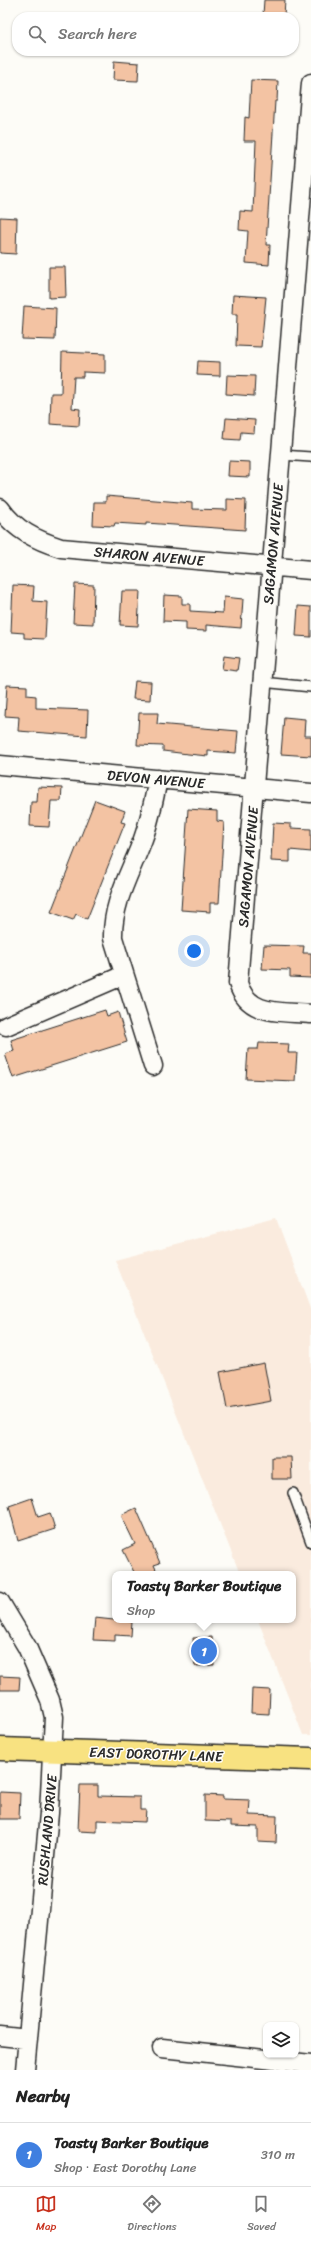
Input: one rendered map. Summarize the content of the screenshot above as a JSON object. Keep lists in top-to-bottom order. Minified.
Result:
{"streets":{"main road":["EAST DOROTHY LANE"],"street":["SAGAMON AVENUE","SHARON AVENUE","DEVON AVENUE","RUSHLAND DRIVE"]},"crossings":[["SAGAMON AVENUE","SHARON AVENUE"],["SAGAMON AVENUE","DEVON AVENUE"],["EAST DOROTHY LANE","RUSHLAND DRIVE"]],"page":{"search":"Search here","popup":["Toasty Barker Boutique","Shop"],"pins":"1","heading":"Nearby","list":[{"mark":"1","name":"Toasty Barker Boutique","note":"Shop · East Dorothy Lane","value":"310 m"}],"nav":["Map","Directions","Saved"]}}
